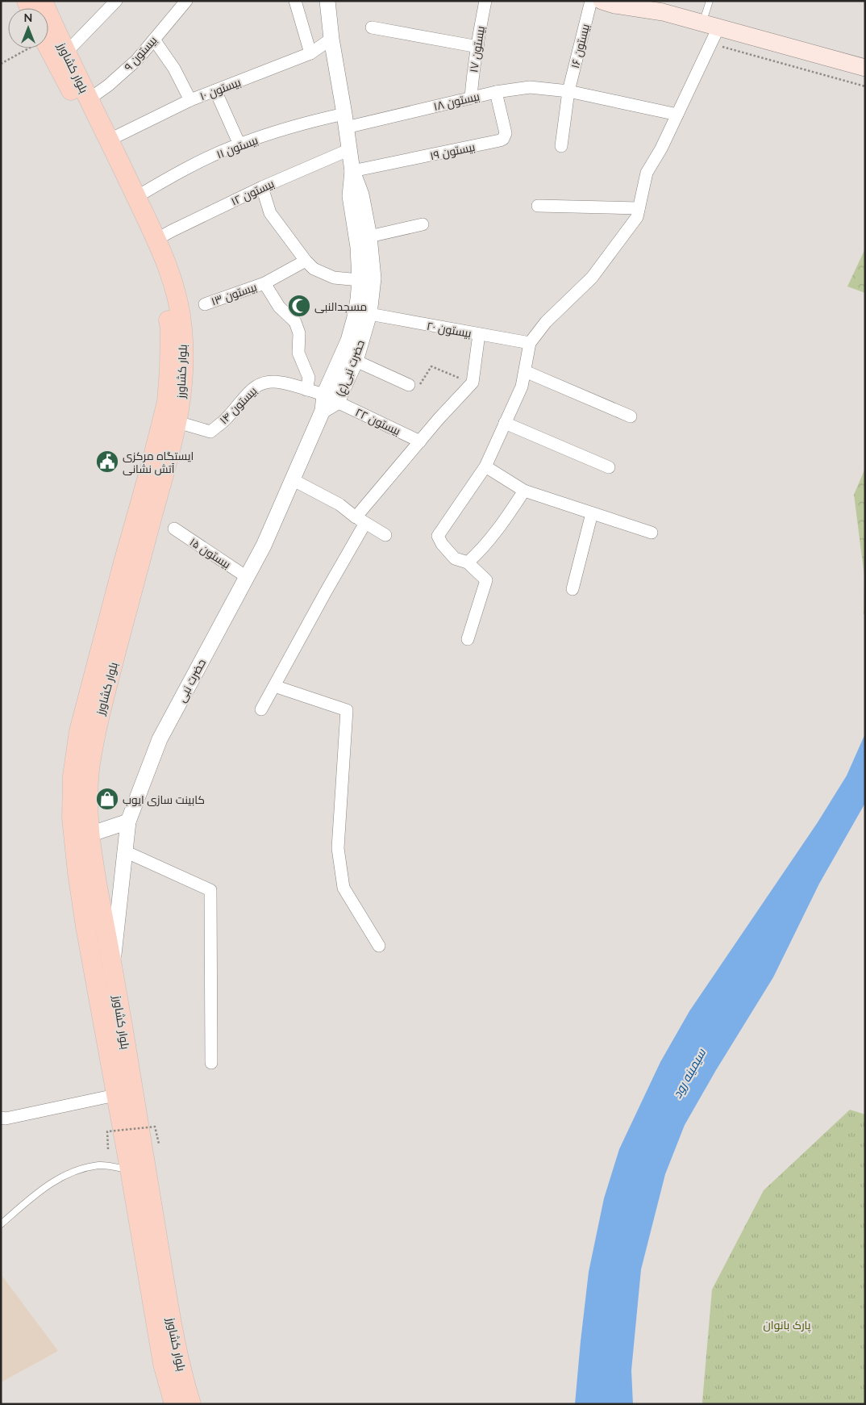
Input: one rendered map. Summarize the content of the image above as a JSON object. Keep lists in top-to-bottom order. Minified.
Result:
{"streets":{"main road":["بلوار کشاورز"],"street":["بیستون ۱۶","بیستون ۱۷","بیستون ۹","بیستون ۱۰","بیستون ۱۸","بیستون ۱۱","بیستون ۱۹","بیستون ۱۲","بیستون ۱۳","بیستون ۲۰","حضرت نبی(ع)","بیستون ۱۴","بیستون ۲۲","بیستون ۱۵","حضرت نبی"]},"crossings":[["بیستون ۱۶","بیستون ۱۸"],["بیستون ۱۷","بیستون ۱۸"],["بیستون ۹","بلوار کشاورز"],["بلوار کشاورز","بیستون ۱۰"],["بلوار کشاورز","بیستون ۱۱"],["بلوار کشاورز","بیستون ۱۲"],["بلوار کشاورز","بیستون ۱۴"],["بلوار کشاورز","حضرت نبی"],["بیستون ۱۰","حضرت نبی(ع)"],["بیستون ۱۸","بیستون ۱۱"],["بیستون ۱۸","بیستون ۱۹"],["بیستون ۱۸","حضرت نبی(ع)"],["بیستون ۱۱","حضرت نبی(ع)"],["بیستون ۱۹","حضرت نبی(ع)"],["بیستون ۱۲","حضرت نبی(ع)"],["بیستون ۱۳","بیستون ۱۴"],["بیستون ۲۰","حضرت نبی(ع)"],["حضرت نبی(ع)","بیستون ۱۴"],["حضرت نبی(ع)","بیستون ۲۲"],["حضرت نبی(ع)","حضرت نبی"],["بیستون ۱۴","بیستون ۲۲"],["بیستون ۱۵","حضرت نبی"]],"water":["سیمینه رود"],"parks":["پارک بانوان"],"places":{"mosque":["مسجدالنبی"],"public building":["ایستگاه مرکزی آتش نشانی"],"shop":["کابینت سازی ایوب"]},"north":"top"}
